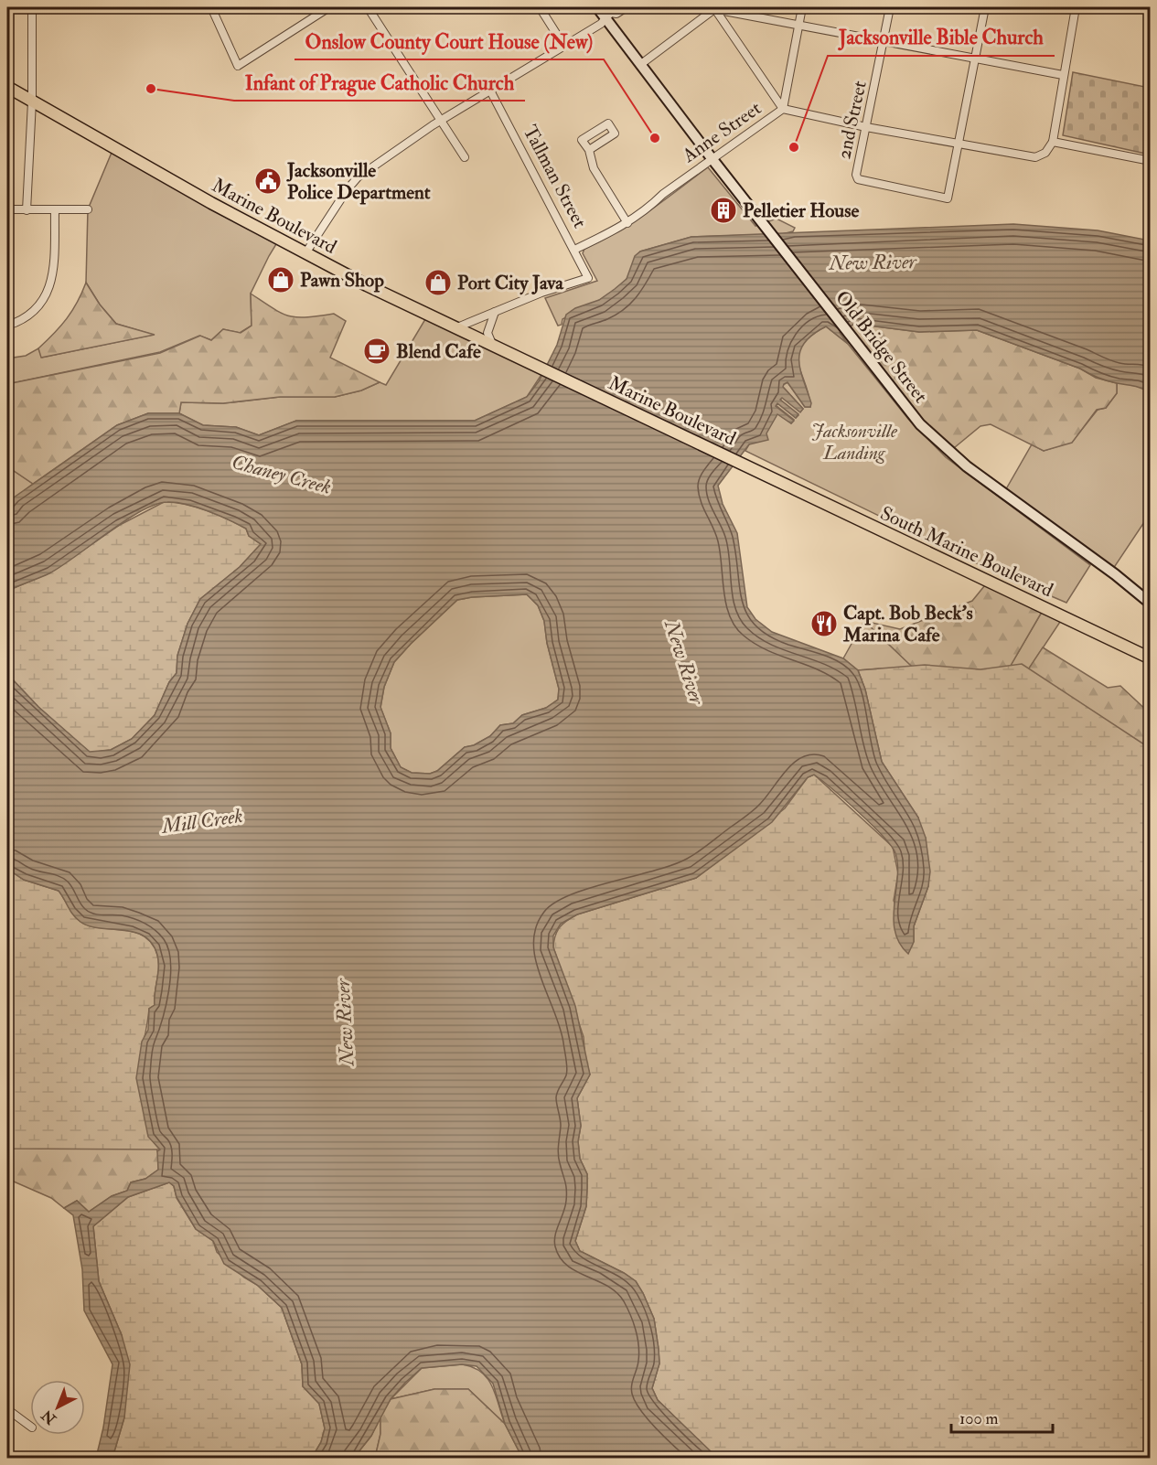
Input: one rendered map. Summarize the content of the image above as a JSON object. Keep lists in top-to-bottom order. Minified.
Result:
{"streets":{"main road":["Marine Boulevard","Old Bridge Street","South Marine Boulevard"],"street":["2nd Street","Anne Street","Tallman Street"]},"crossings":[["2nd Street","Anne Street"],["Anne Street","Tallman Street"],["Anne Street","Old Bridge Street"],["Marine Boulevard","South Marine Boulevard"]],"water":["New River","Chaney Creek","Mill Creek"],"parks":["Jacksonville Landing"],"places":{"other":["Infant of Prague Catholic Church","Onslow County Court House (New)","Jacksonville Bible Church"],"public building":["Jacksonville Police Department"],"building":["Pelletier House"],"shop":["Pawn Shop","Port City Java"],"cafe":["Blend Cafe"],"restaurant":["Capt. Bob Beck’s Marina Cafe"]},"scale_bar":"100 m","north":"bottom left"}
